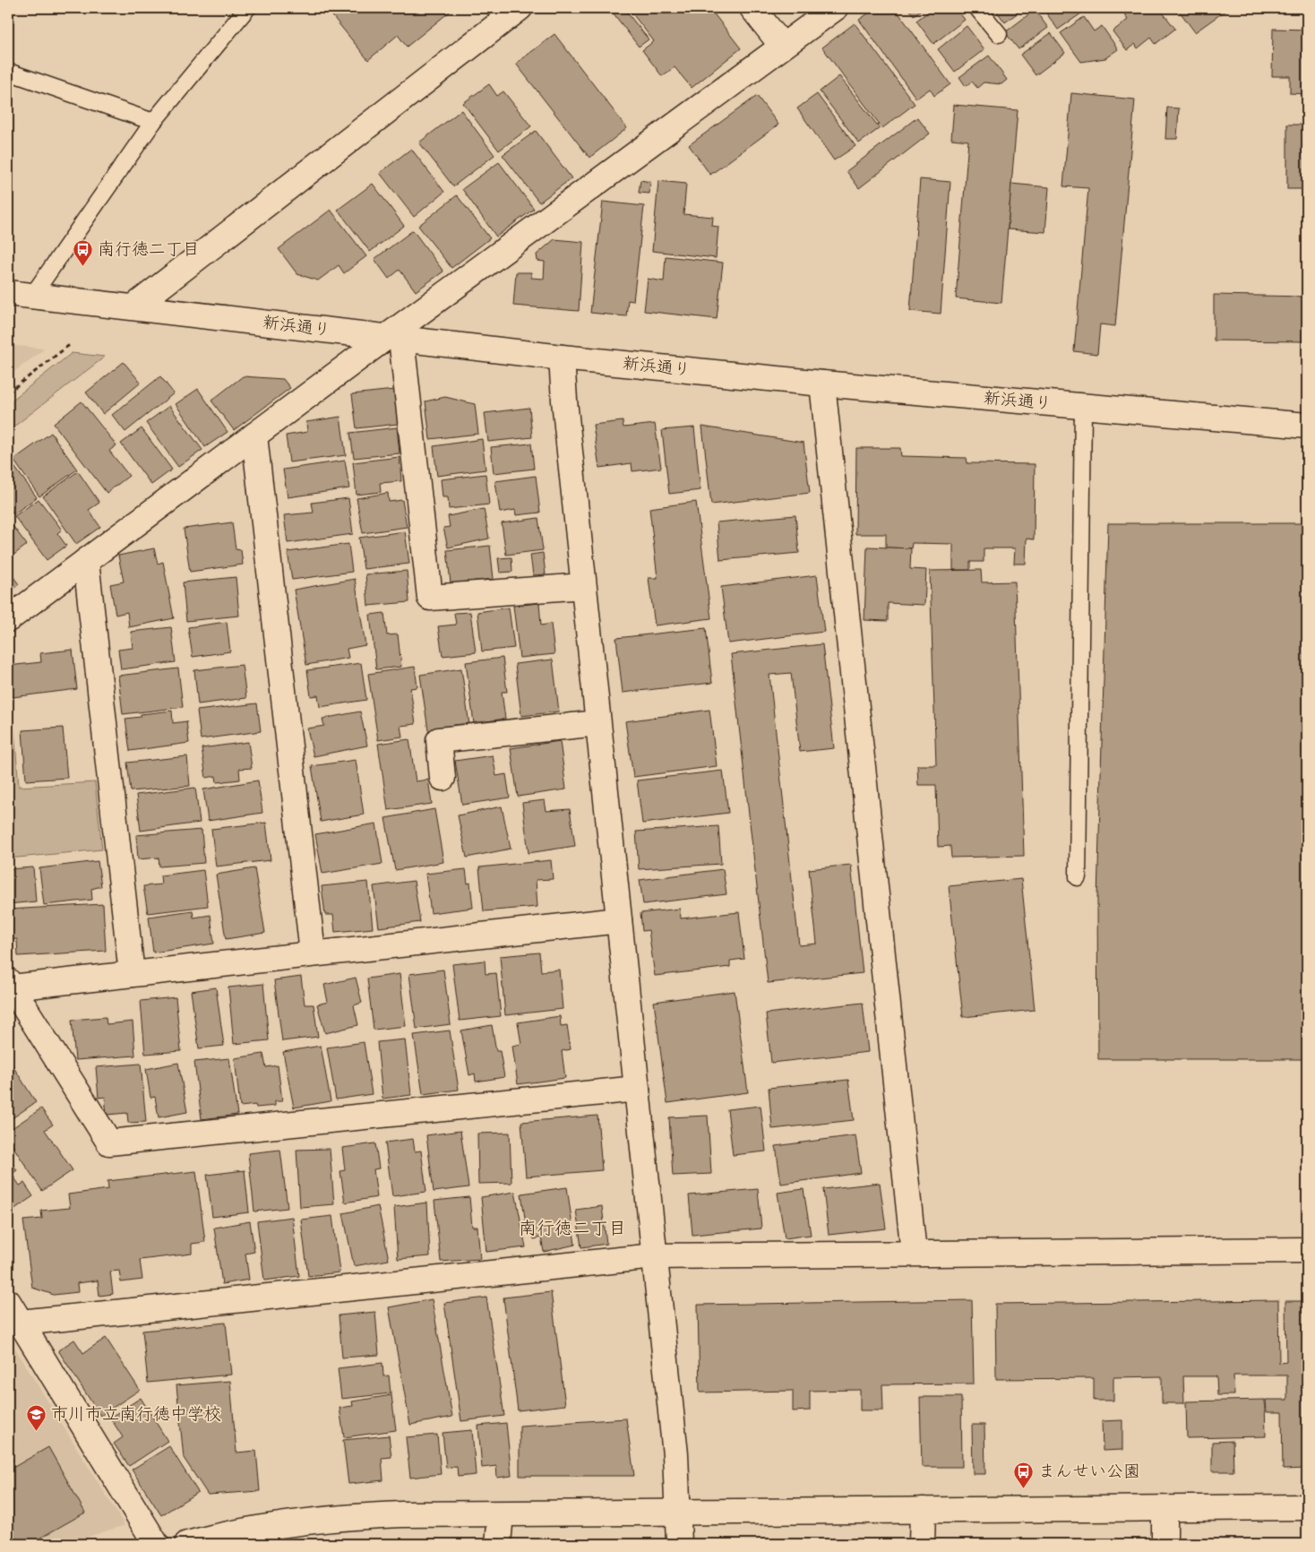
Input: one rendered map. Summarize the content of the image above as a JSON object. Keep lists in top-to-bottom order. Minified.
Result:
{"streets":{"street":["新浜通り"]},"districts":["南行徳二丁目"],"places":{"bus stop":["南行徳二丁目","まんせい公園"],"school or university":["市川市立南行徳中学校"]}}
